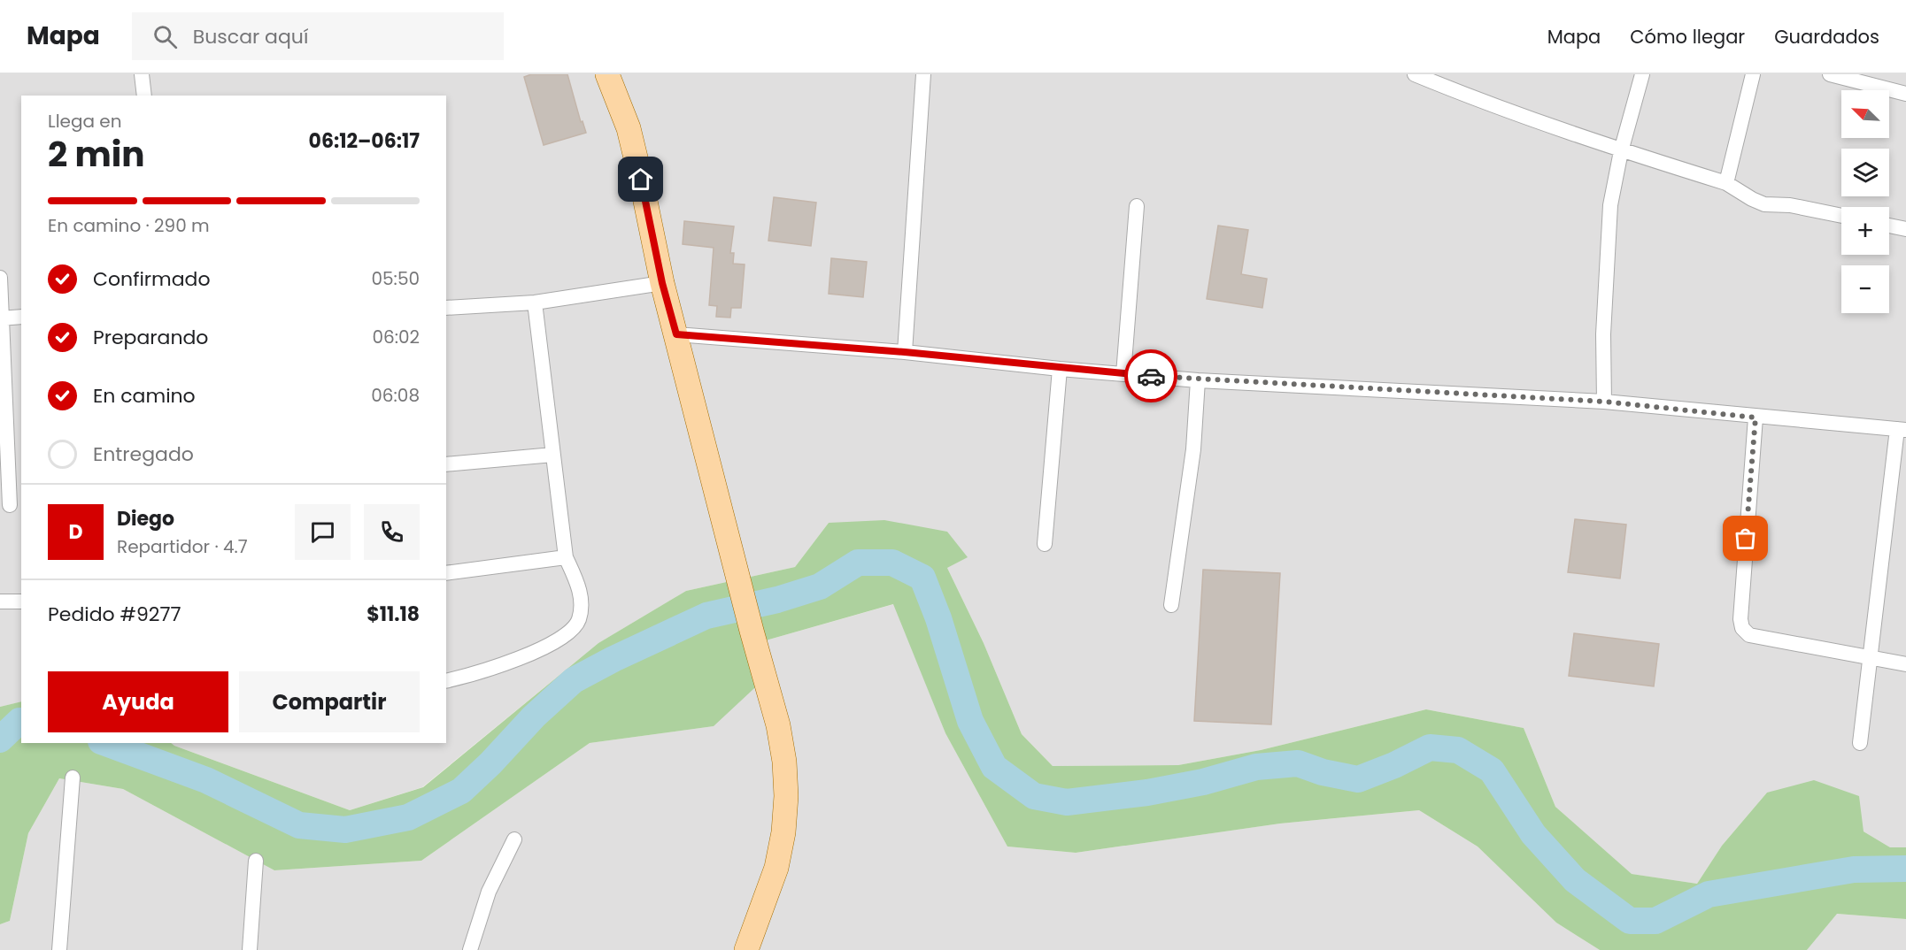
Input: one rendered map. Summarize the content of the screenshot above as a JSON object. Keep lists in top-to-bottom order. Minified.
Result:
{"north":"top left","page":{"header":"Mapa","search":"Buscar aquí","nav":["Mapa","Cómo llegar","Guardados"],"map_buttons":["+","−"],"heading":["2 min","Llega en","06:12–06:17"],"panel":["Diego","Repartidor · 4.7","Pedido #9277","$11.18"],"bar":"En camino · 290 m","list":[["Confirmado","05:50"],["Preparando","06:02"],["En camino","06:08"],"Entregado"],"round":"D","buttons":["Ayuda","Compartir"]}}
